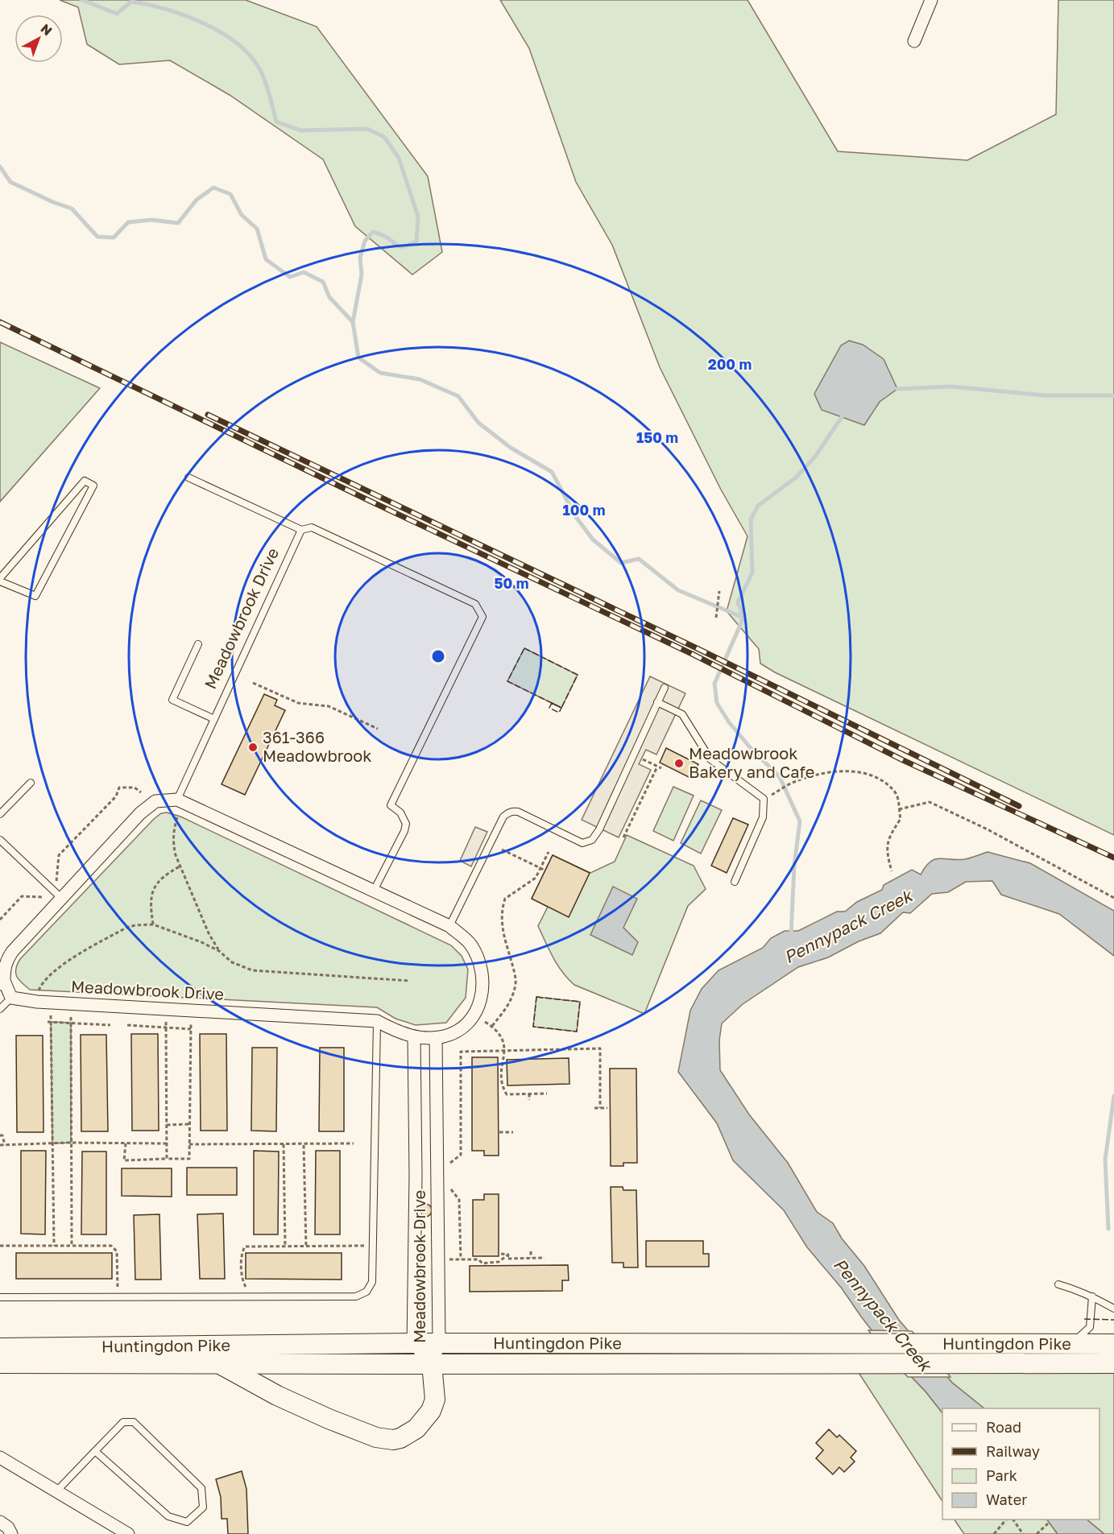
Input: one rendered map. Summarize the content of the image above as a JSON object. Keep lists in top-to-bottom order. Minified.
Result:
{"streets":{"main road":["Huntingdon Pike"],"street":["Meadowbrook Drive"]},"crossings":[["Meadowbrook Drive","Huntingdon Pike"]],"water":["Pennypack Creek"],"places":["361-366 Meadowbrook","Meadowbrook Bakery and Cafe"],"legend":["Road","Railway","Park","Water"],"north":"top right","rings":["200 m","150 m","100 m","50 m"]}
